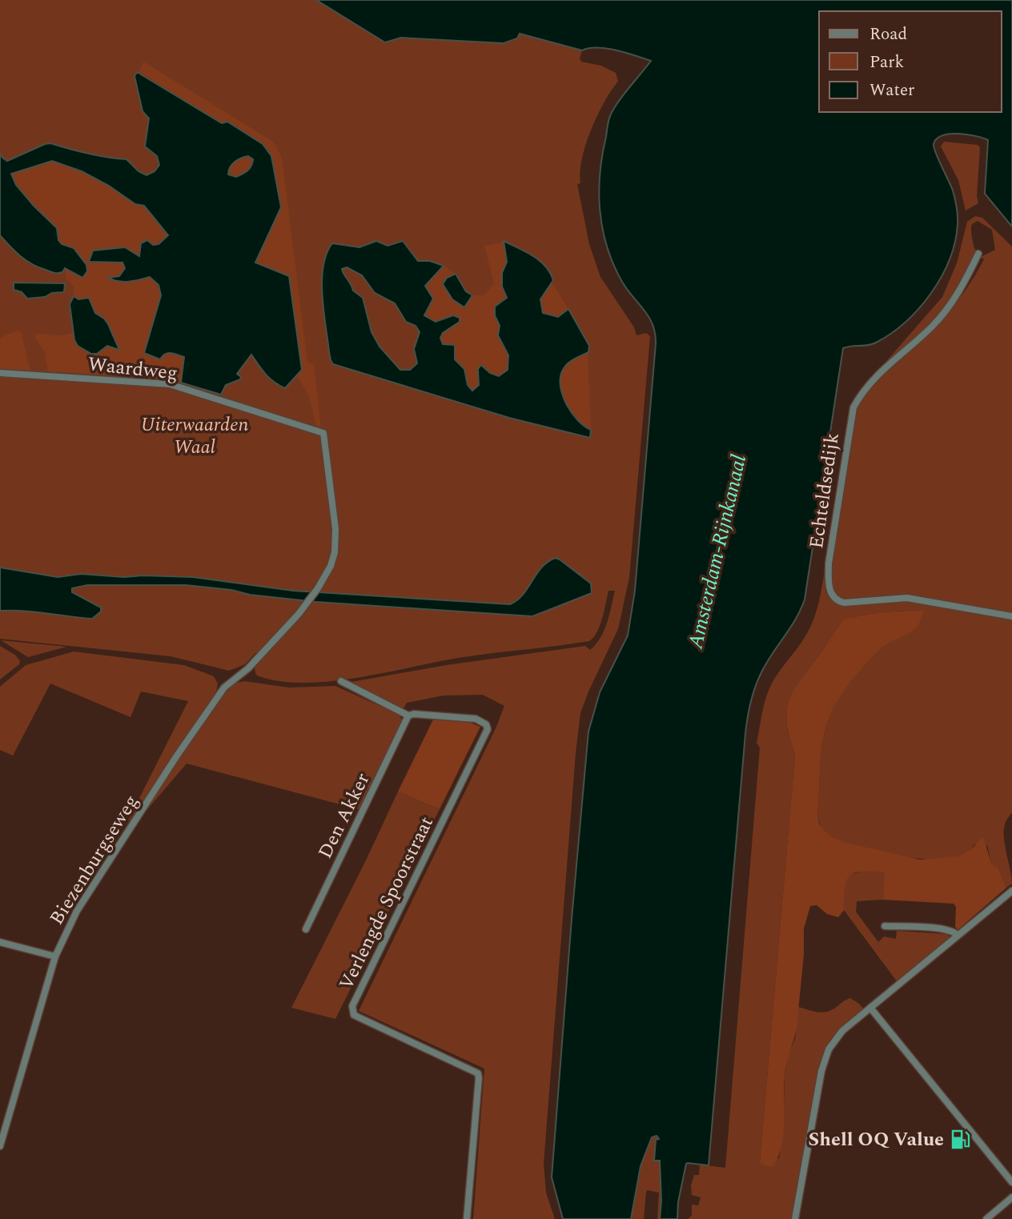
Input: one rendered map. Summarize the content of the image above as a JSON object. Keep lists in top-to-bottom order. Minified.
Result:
{"streets":{"street":["Waardweg","Echteldsedijk","Den Akker","Biezenburgseweg","Verlengde Spoorstraat"]},"crossings":[["Waardweg","Biezenburgseweg"],["Den Akker","Verlengde Spoorstraat"]],"water":["Amsterdam-Rijnkanaal"],"parks":["Uiterwaarden Waal"],"places":{"fuel station":["Shell OQ Value"]},"legend":["Road","Park","Water"]}
